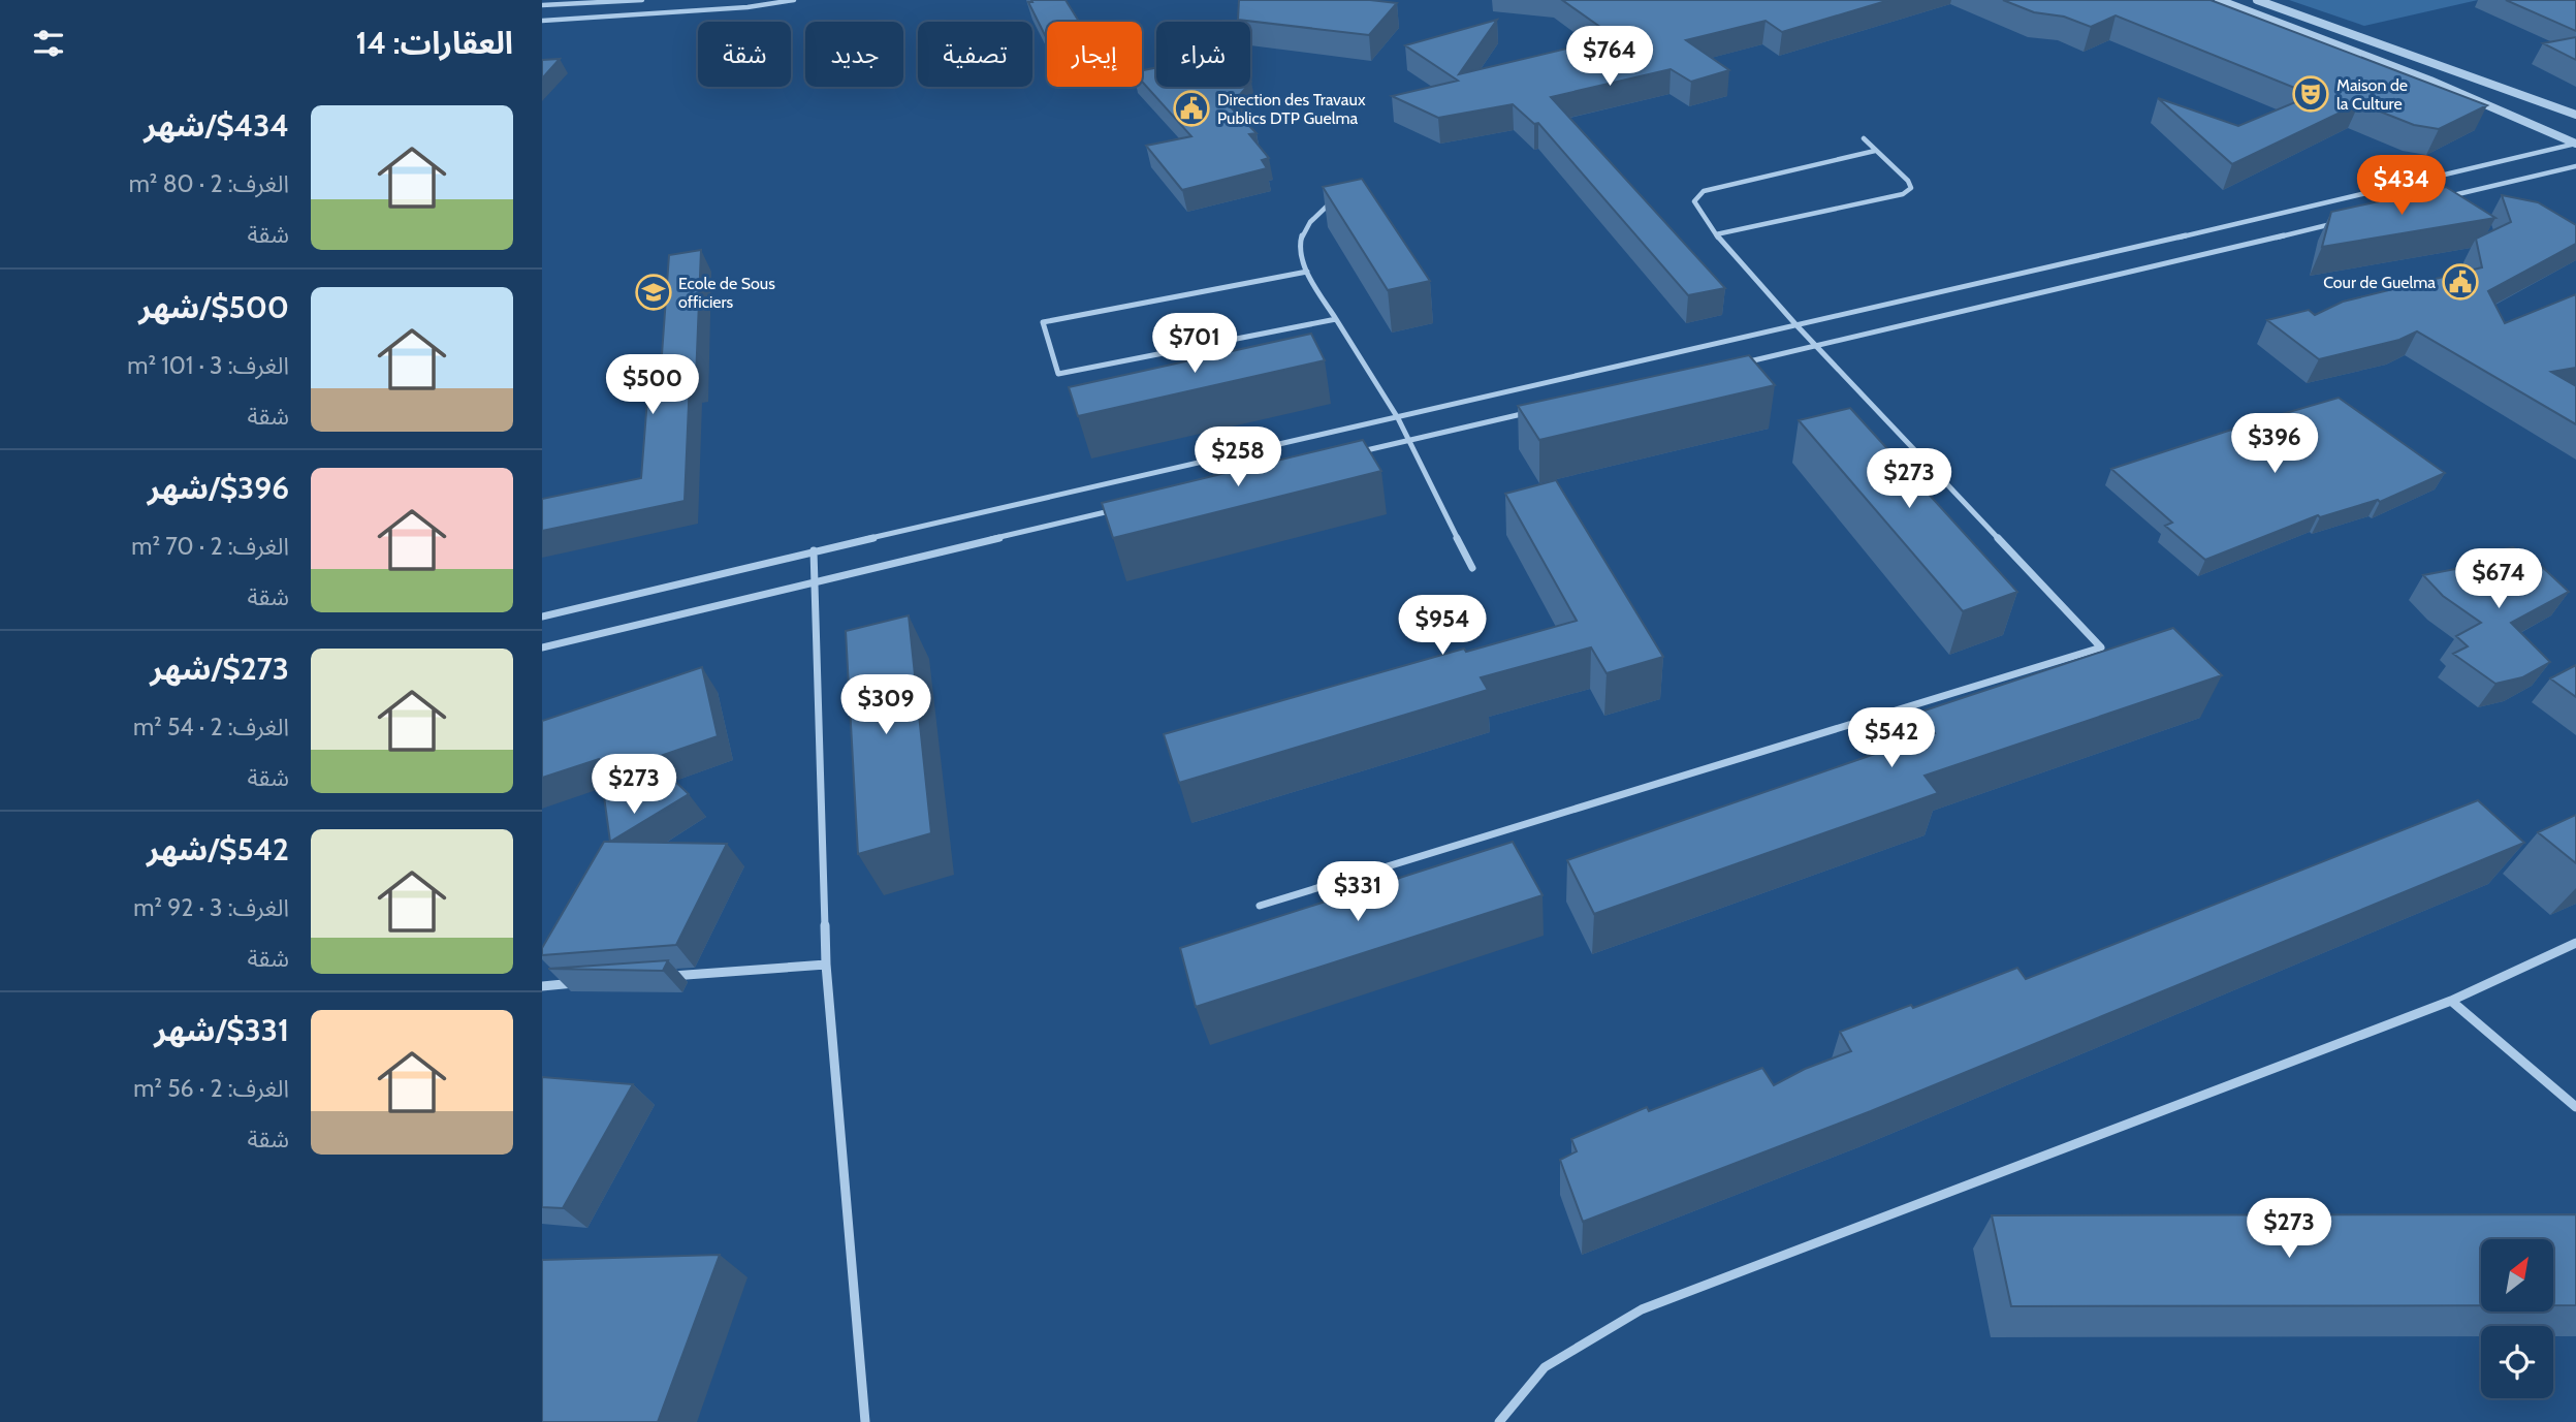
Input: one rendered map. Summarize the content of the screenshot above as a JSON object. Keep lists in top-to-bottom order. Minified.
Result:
{"places":{"theatre":["Maison de la Culture"],"public building":["Direction des Travaux Publics DTP Guelma","Cour de Guelma"],"school or university":["Ecole de Sous officiers"]},"north":"top right","page":{"heading":"العقارات: 14","chip":["شراء","إيجار","تصفية","جديد","شقة"],"price":["$764","$434","$701","$500","$396","$258","$273","$674","$954","$309","$542","$273","$331","$273"],"list":[{"name":"$434/شهر","note":"الغرف: 2 · 80 m² · شقة"},{"name":"$500/شهر","note":"الغرف: 3 · 101 m² · شقة"},{"name":"$396/شهر","note":"الغرف: 2 · 70 m² · شقة"},{"name":"$273/شهر","note":"الغرف: 2 · 54 m² · شقة"},{"name":"$542/شهر","note":"الغرف: 3 · 92 m² · شقة"},{"name":"$331/شهر","note":"الغرف: 2 · 56 m² · شقة"}]}}
